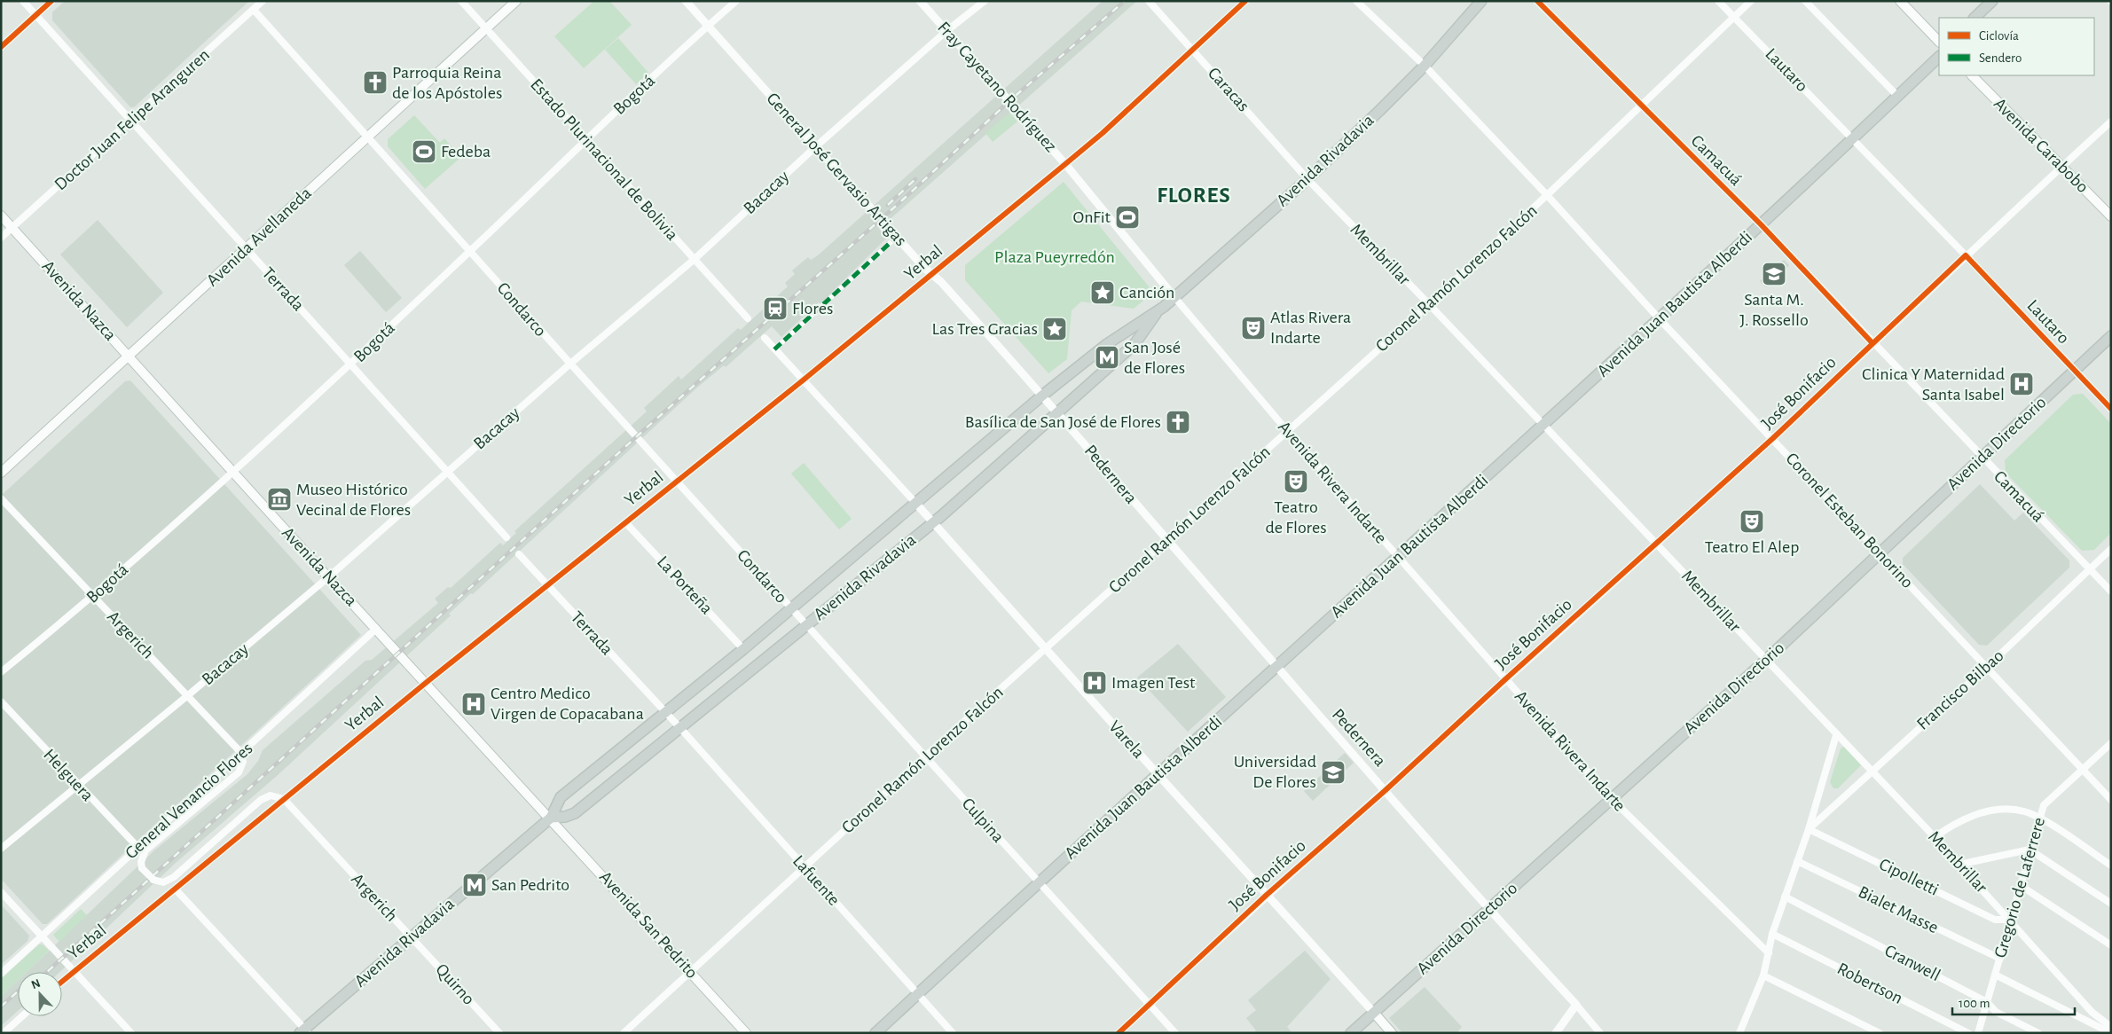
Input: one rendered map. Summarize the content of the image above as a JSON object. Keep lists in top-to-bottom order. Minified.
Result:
{"streets":{"main road":["Avenida Carabobo","Avenida Rivadavia","Avenida Avellaneda","Avenida Nazca","Avenida Juan Bautista Alberdi","Avenida Directorio","Varela","Avenida San Pedrito"],"street":["Lautaro","Fray Cayetano Rodríguez","Caracas","Bogotá","Doctor Juan Felipe Aranguren","Estado Plurinacional de Bolivia","Camacuá","General José Gervasio Artigas","Bacacay","Membrillar","Yerbal","Coronel Ramón Lorenzo Falcón","Terrada","Condarco","José Bonifacio","Pedernera","Avenida Rivera Indarte","Coronel Esteban Bonorino","La Porteña","Argerich","Francisco Bilbao","Helguera","General Venancio Flores","Culpina","Cipolletti","Lafuente","Gregorio de Laferrere","Bialet Masse","Cranwell","Robertson","Quirno"]},"crossings":[["Lautaro","Coronel Ramón Lorenzo Falcón"],["Lautaro","Avenida Juan Bautista Alberdi"],["Lautaro","José Bonifacio"],["Lautaro","Avenida Directorio"],["Fray Cayetano Rodríguez","Avenida Rivadavia"],["Fray Cayetano Rodríguez","Bacacay"],["Fray Cayetano Rodríguez","Yerbal"],["Fray Cayetano Rodríguez","Avenida Rivera Indarte"],["Caracas","Avenida Rivadavia"],["Caracas","Membrillar"],["Caracas","Yerbal"],["Bogotá","Estado Plurinacional de Bolivia"],["Bogotá","General José Gervasio Artigas"],["Bogotá","Terrada"],["Bogotá","Avenida Nazca"],["Bogotá","Condarco"],["Bogotá","Argerich"],["Doctor Juan Felipe Aranguren","Terrada"],["Doctor Juan Felipe Aranguren","Avenida Nazca"],["Doctor Juan Felipe Aranguren","Condarco"],["Avenida Carabobo","José Bonifacio"],["Estado Plurinacional de Bolivia","Bacacay"],["Estado Plurinacional de Bolivia","Avenida Avellaneda"],["Avenida Rivadavia","General José Gervasio Artigas"],["Avenida Rivadavia","Membrillar"],["Avenida Rivadavia","Terrada"],["Avenida Rivadavia","Avenida Nazca"],["Avenida Rivadavia","Condarco"],["Avenida Rivadavia","Pedernera"],["Avenida Rivadavia","Avenida Rivera Indarte"],["Avenida Rivadavia","Coronel Esteban Bonorino"],["Avenida Rivadavia","La Porteña"],["Avenida Rivadavia","Argerich"],["Avenida Rivadavia","Varela"],["Avenida Rivadavia","Culpina"],["Avenida Rivadavia","Lafuente"],["Avenida Rivadavia","Avenida San Pedrito"],["Avenida Rivadavia","Quirno"],["Camacuá","Coronel Ramón Lorenzo Falcón"],["Camacuá","Avenida Juan Bautista Alberdi"],["Camacuá","José Bonifacio"],["Camacuá","Avenida Directorio"],["Camacuá","Francisco Bilbao"],["General José Gervasio Artigas","Bacacay"],["General José Gervasio Artigas","Yerbal"],["General José Gervasio Artigas","Pedernera"],["Bacacay","Terrada"],["Bacacay","Avenida Nazca"],["Bacacay","Condarco"],["Bacacay","Argerich"],["Bacacay","Helguera"],["Avenida Avellaneda","Terrada"],["Avenida Avellaneda","Avenida Nazca"],["Avenida Avellaneda","Condarco"],["Membrillar","Coronel Ramón Lorenzo Falcón"],["Membrillar","Avenida Juan Bautista Alberdi"],["Membrillar","José Bonifacio"],["Membrillar","Avenida Directorio"],["Membrillar","Francisco Bilbao"],["Membrillar","Cipolletti"],["Membrillar","Gregorio de Laferrere"],["Yerbal","Terrada"],["Yerbal","Avenida Nazca"],["Yerbal","Condarco"],["Yerbal","La Porteña"],["Yerbal","Argerich"],["Coronel Ramón Lorenzo Falcón","Pedernera"],["Coronel Ramón Lorenzo Falcón","Avenida Rivera Indarte"],["Coronel Ramón Lorenzo Falcón","Coronel Esteban Bonorino"],["Coronel Ramón Lorenzo Falcón","Varela"],["Coronel Ramón Lorenzo Falcón","Culpina"],["Coronel Ramón Lorenzo Falcón","Lafuente"],["Coronel Ramón Lorenzo Falcón","Avenida San Pedrito"],["Terrada","Lafuente"],["Avenida Nazca","General Venancio Flores"],["Avenida Nazca","Avenida San Pedrito"],["Avenida Juan Bautista Alberdi","Pedernera"],["Avenida Juan Bautista Alberdi","Avenida Rivera Indarte"],["Avenida Juan Bautista Alberdi","Coronel Esteban Bonorino"],["Avenida Juan Bautista Alberdi","Varela"],["Avenida Juan Bautista Alberdi","Culpina"],["Avenida Juan Bautista Alberdi","Lafuente"],["Condarco","Culpina"],["José Bonifacio","Pedernera"],["José Bonifacio","Avenida Rivera Indarte"],["José Bonifacio","Coronel Esteban Bonorino"],["José Bonifacio","Varela"],["José Bonifacio","Culpina"],["Avenida Directorio","Pedernera"],["Avenida Directorio","Avenida Rivera Indarte"],["Avenida Directorio","Coronel Esteban Bonorino"],["Avenida Directorio","Varela"],["Avenida Rivera Indarte","Francisco Bilbao"],["Coronel Esteban Bonorino","Francisco Bilbao"],["Coronel Esteban Bonorino","Gregorio de Laferrere"],["Argerich","General Venancio Flores"],["Argerich","Quirno"],["Francisco Bilbao","Cipolletti"],["Francisco Bilbao","Bialet Masse"],["Francisco Bilbao","Cranwell"],["Francisco Bilbao","Robertson"],["Helguera","General Venancio Flores"],["Cipolletti","Gregorio de Laferrere"],["Gregorio de Laferrere","Bialet Masse"],["Gregorio de Laferrere","Cranwell"]],"districts":["FLORES"],"parks":["Plaza Pueyrredón"],"places":{"church":["Parroquia Reina de los Apóstoles","Basílica de San José de Flores"],"sports":["Fedeba","OnFit"],"school or university":["Santa M. J. Rossello","Universidad De Flores"],"place":["Canción","Las Tres Gracias"],"station":["Flores"],"theatre":["Atlas Rivera Indarte","Teatro de Flores","Teatro El Alep"],"metro station":["San José de Flores","San Pedrito"],"hospital":["Clinica Y Maternidad Santa Isabel","Imagen Test","Centro Medico Virgen de Copacabana"],"museum":["Museo Histórico Vecinal de Flores"]},"legend":["Ciclovía","Sendero"],"scale_bar":"100 m","north":"top"}
